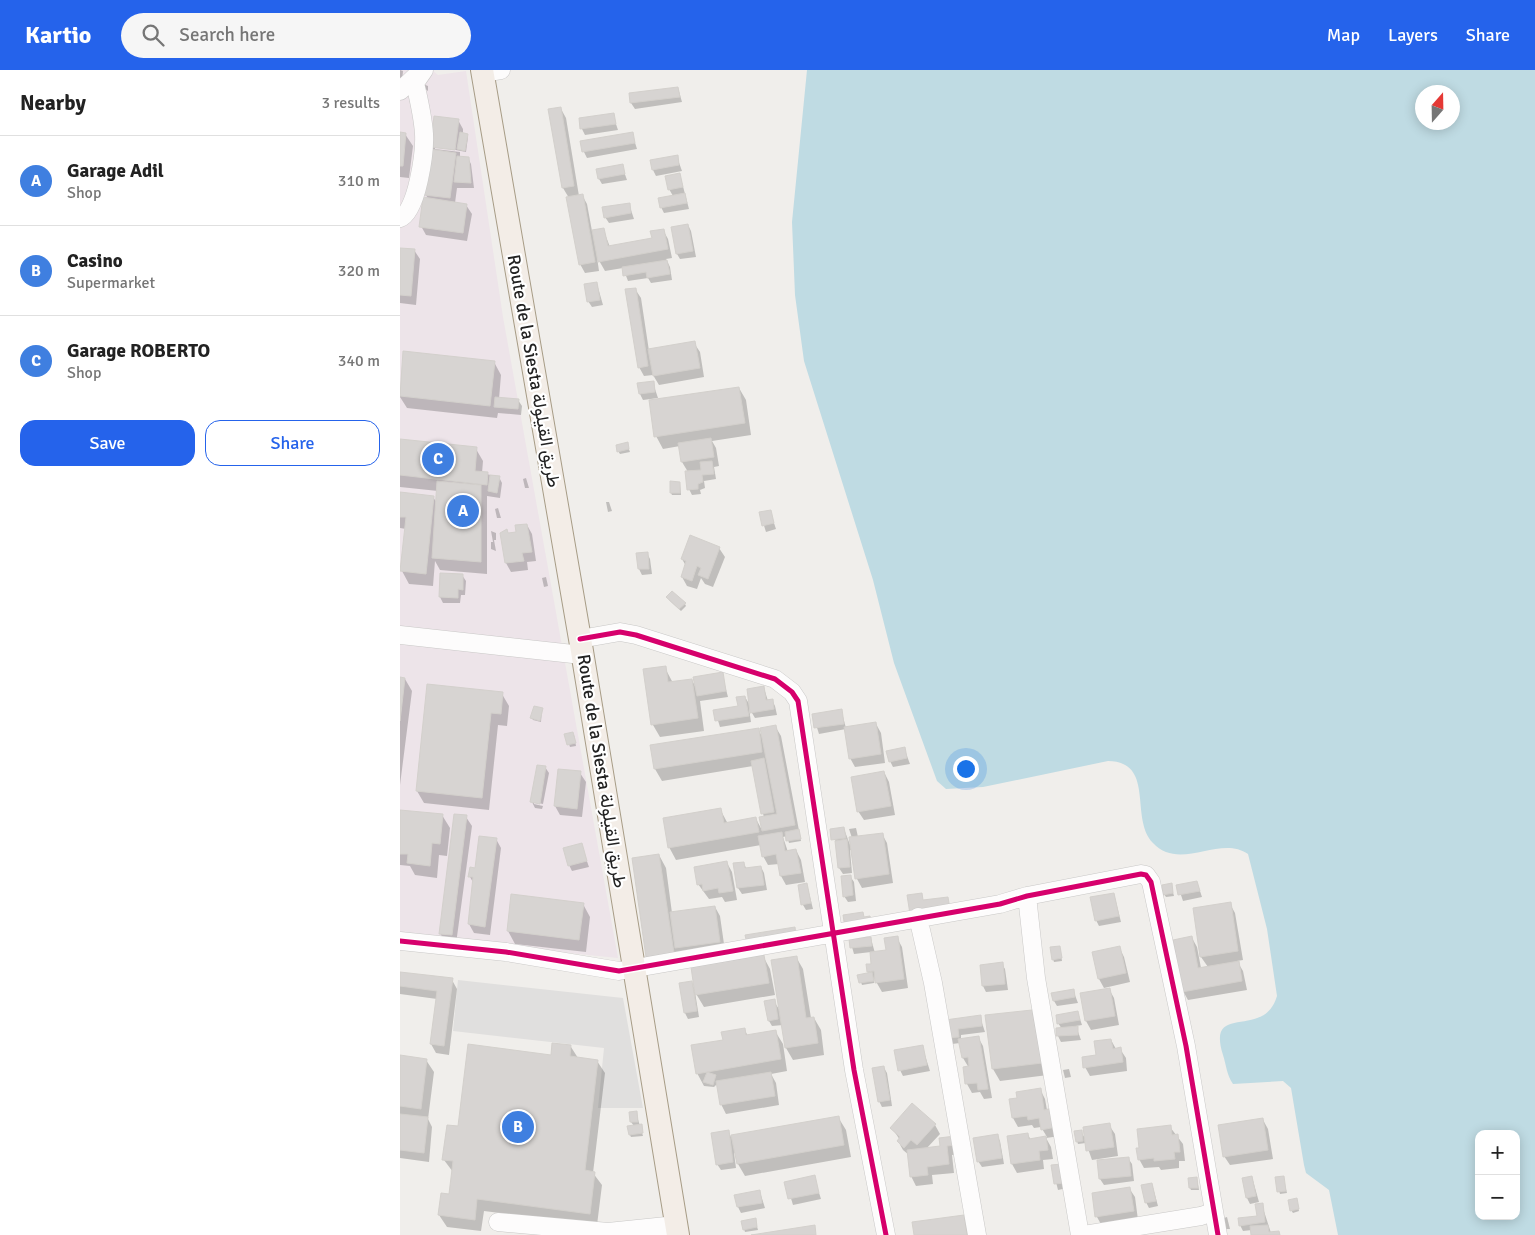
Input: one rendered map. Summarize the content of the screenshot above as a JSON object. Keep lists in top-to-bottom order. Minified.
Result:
{"streets":{"main road":["Route de la Siesta طريق القيلولة"]},"north":"top","page":{"header":"Kartio","search":"Search here","nav":["Map","Layers","Share"],"heading":["Nearby","3 results"],"list":[{"mark":"A","name":"Garage Adil","note":"Shop","value":"310 m"},{"mark":"B","name":"Casino","note":"Supermarket","value":"320 m"},{"mark":"C","name":"Garage ROBERTO","note":"Shop","value":"340 m"}],"buttons":["Save","Share"],"pins":["C","A","B"],"map_buttons":["+","−"]}}
